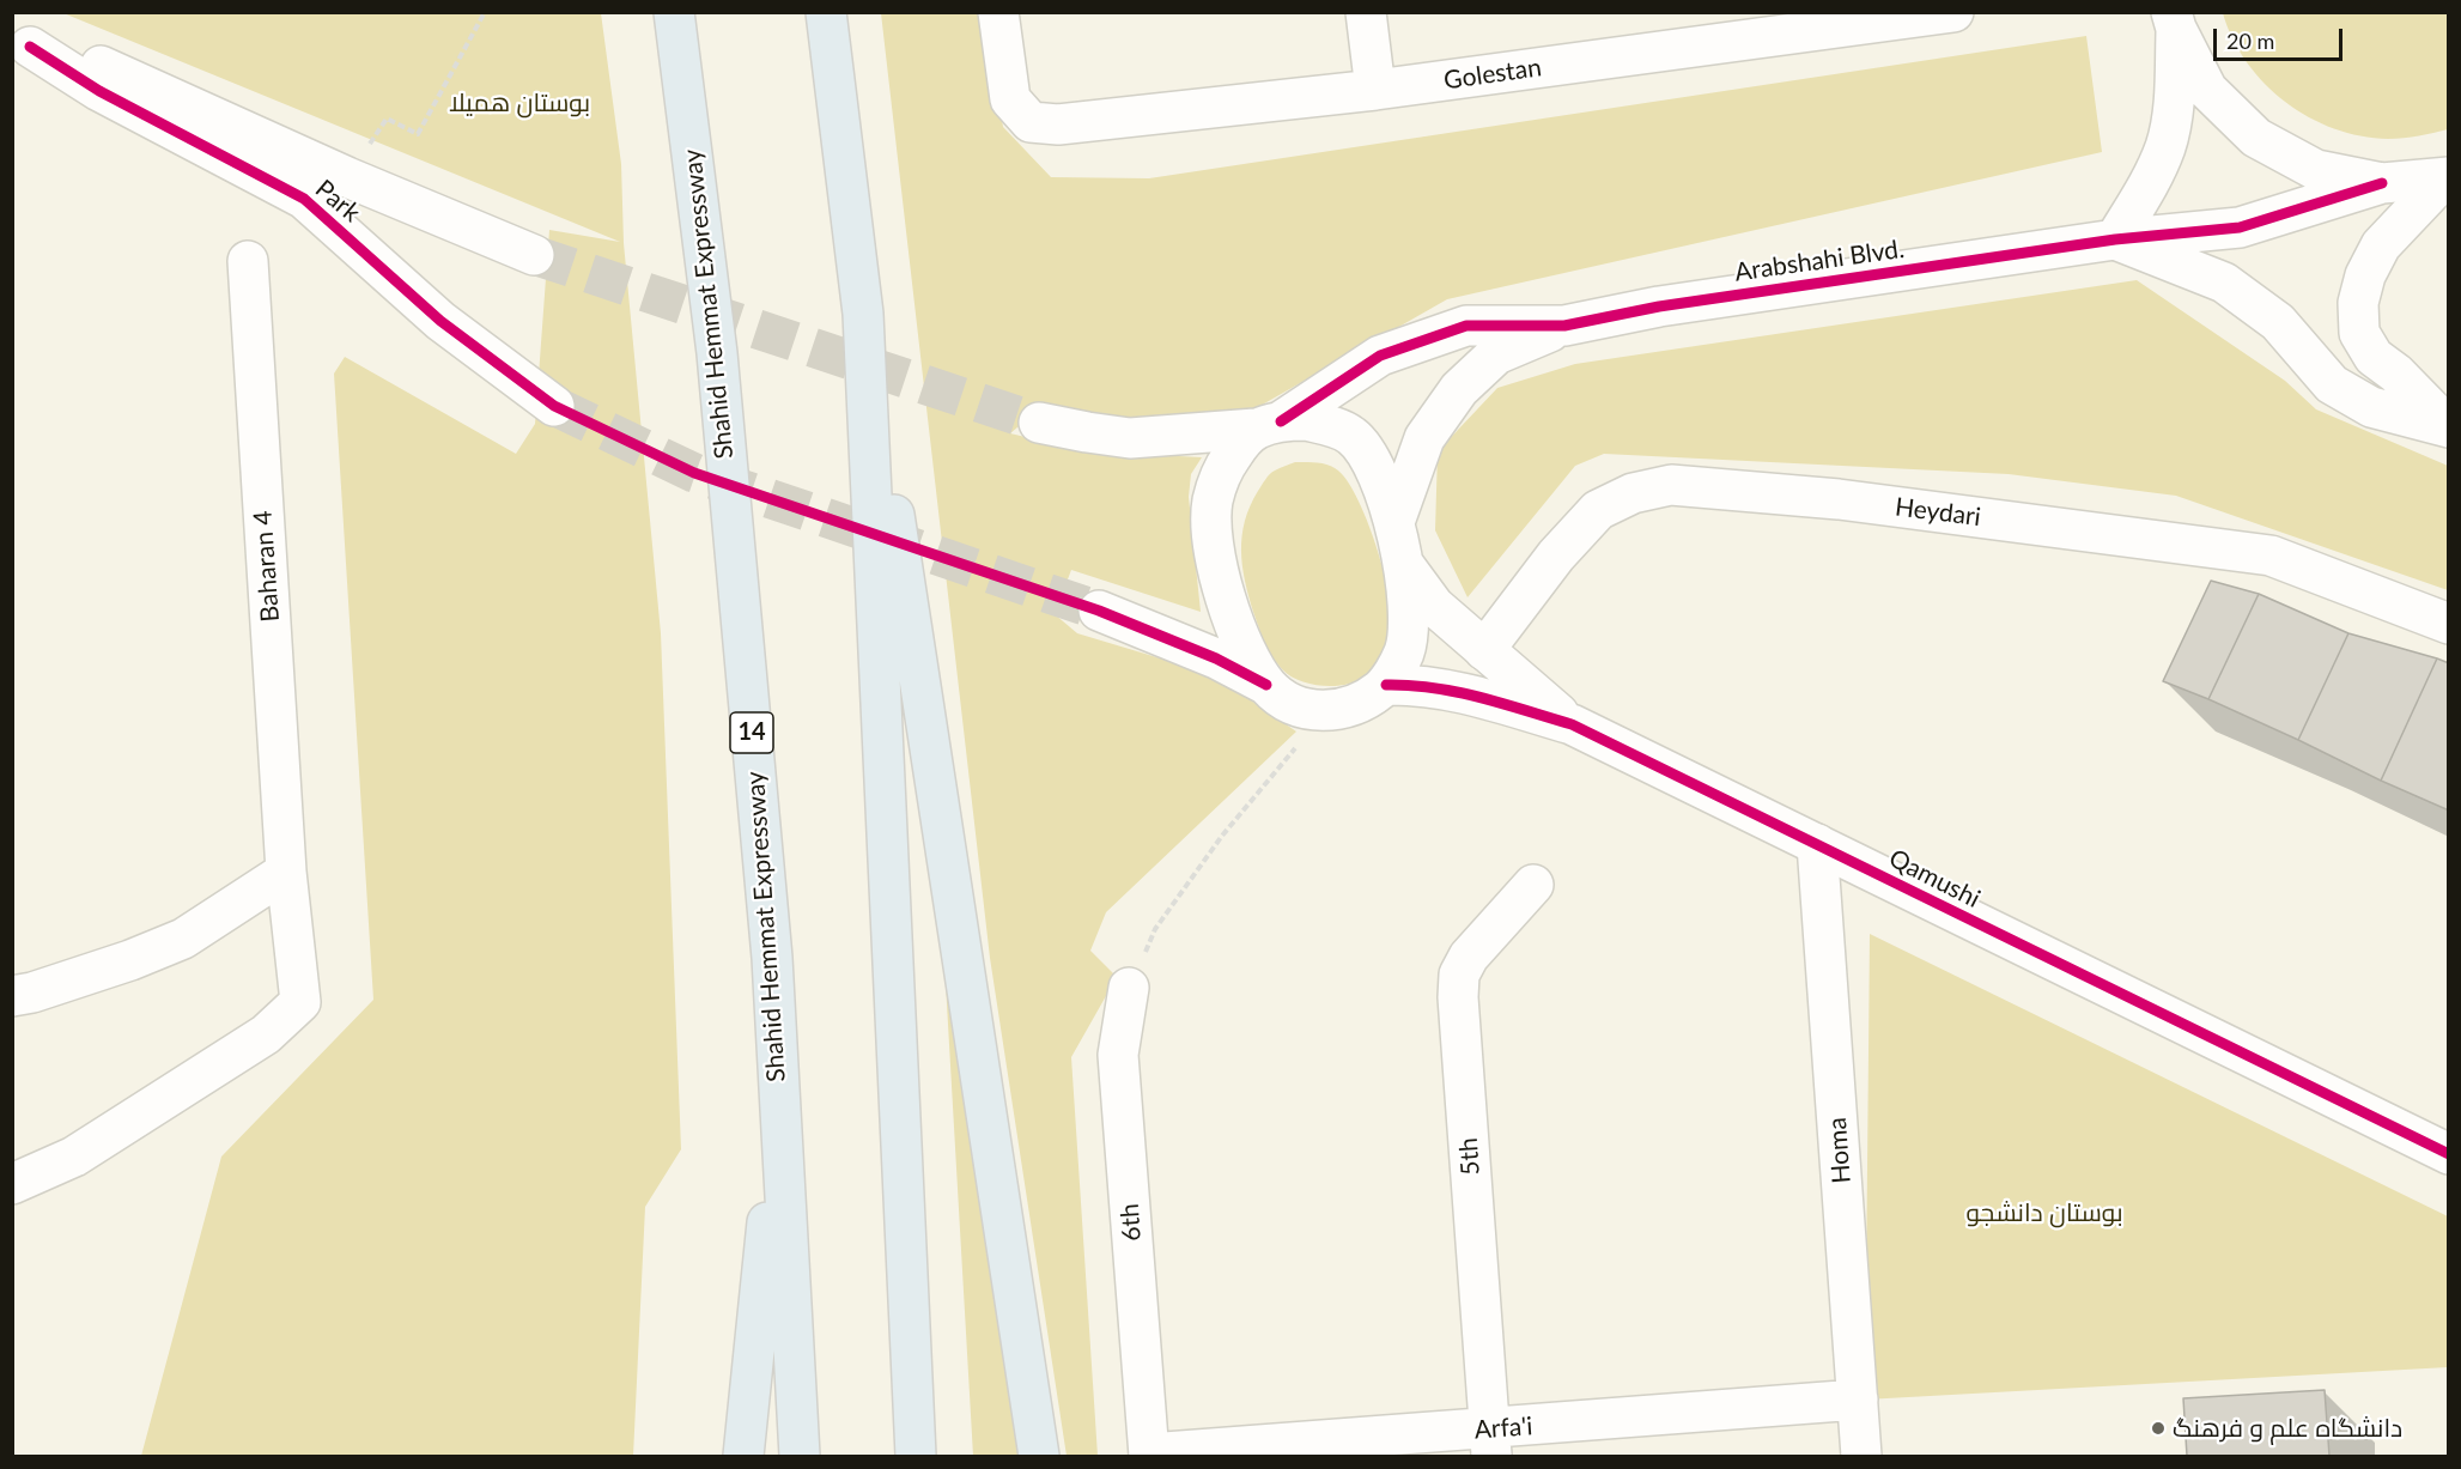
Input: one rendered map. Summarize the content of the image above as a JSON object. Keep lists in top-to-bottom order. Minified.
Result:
{"streets":{"highway":["Shahid Hemmat Expressway","14"],"street":["Golestan","Park","Arabshahi Blvd.","Heydari","Baharan 4","Qamushi","Homa","5th","6th","Arfa'i"]},"crossings":[["Arabshahi Blvd.","Qamushi"],["Heydari","Qamushi"],["Qamushi","Homa"],["Homa","Arfa'i"],["5th","Arfa'i"],["6th","Arfa'i"]],"parks":["بوستان همیلا","بوستان دانشجو"],"places":["دانشگاه علم و فرهنگ"],"scale_bar":"20 m"}
